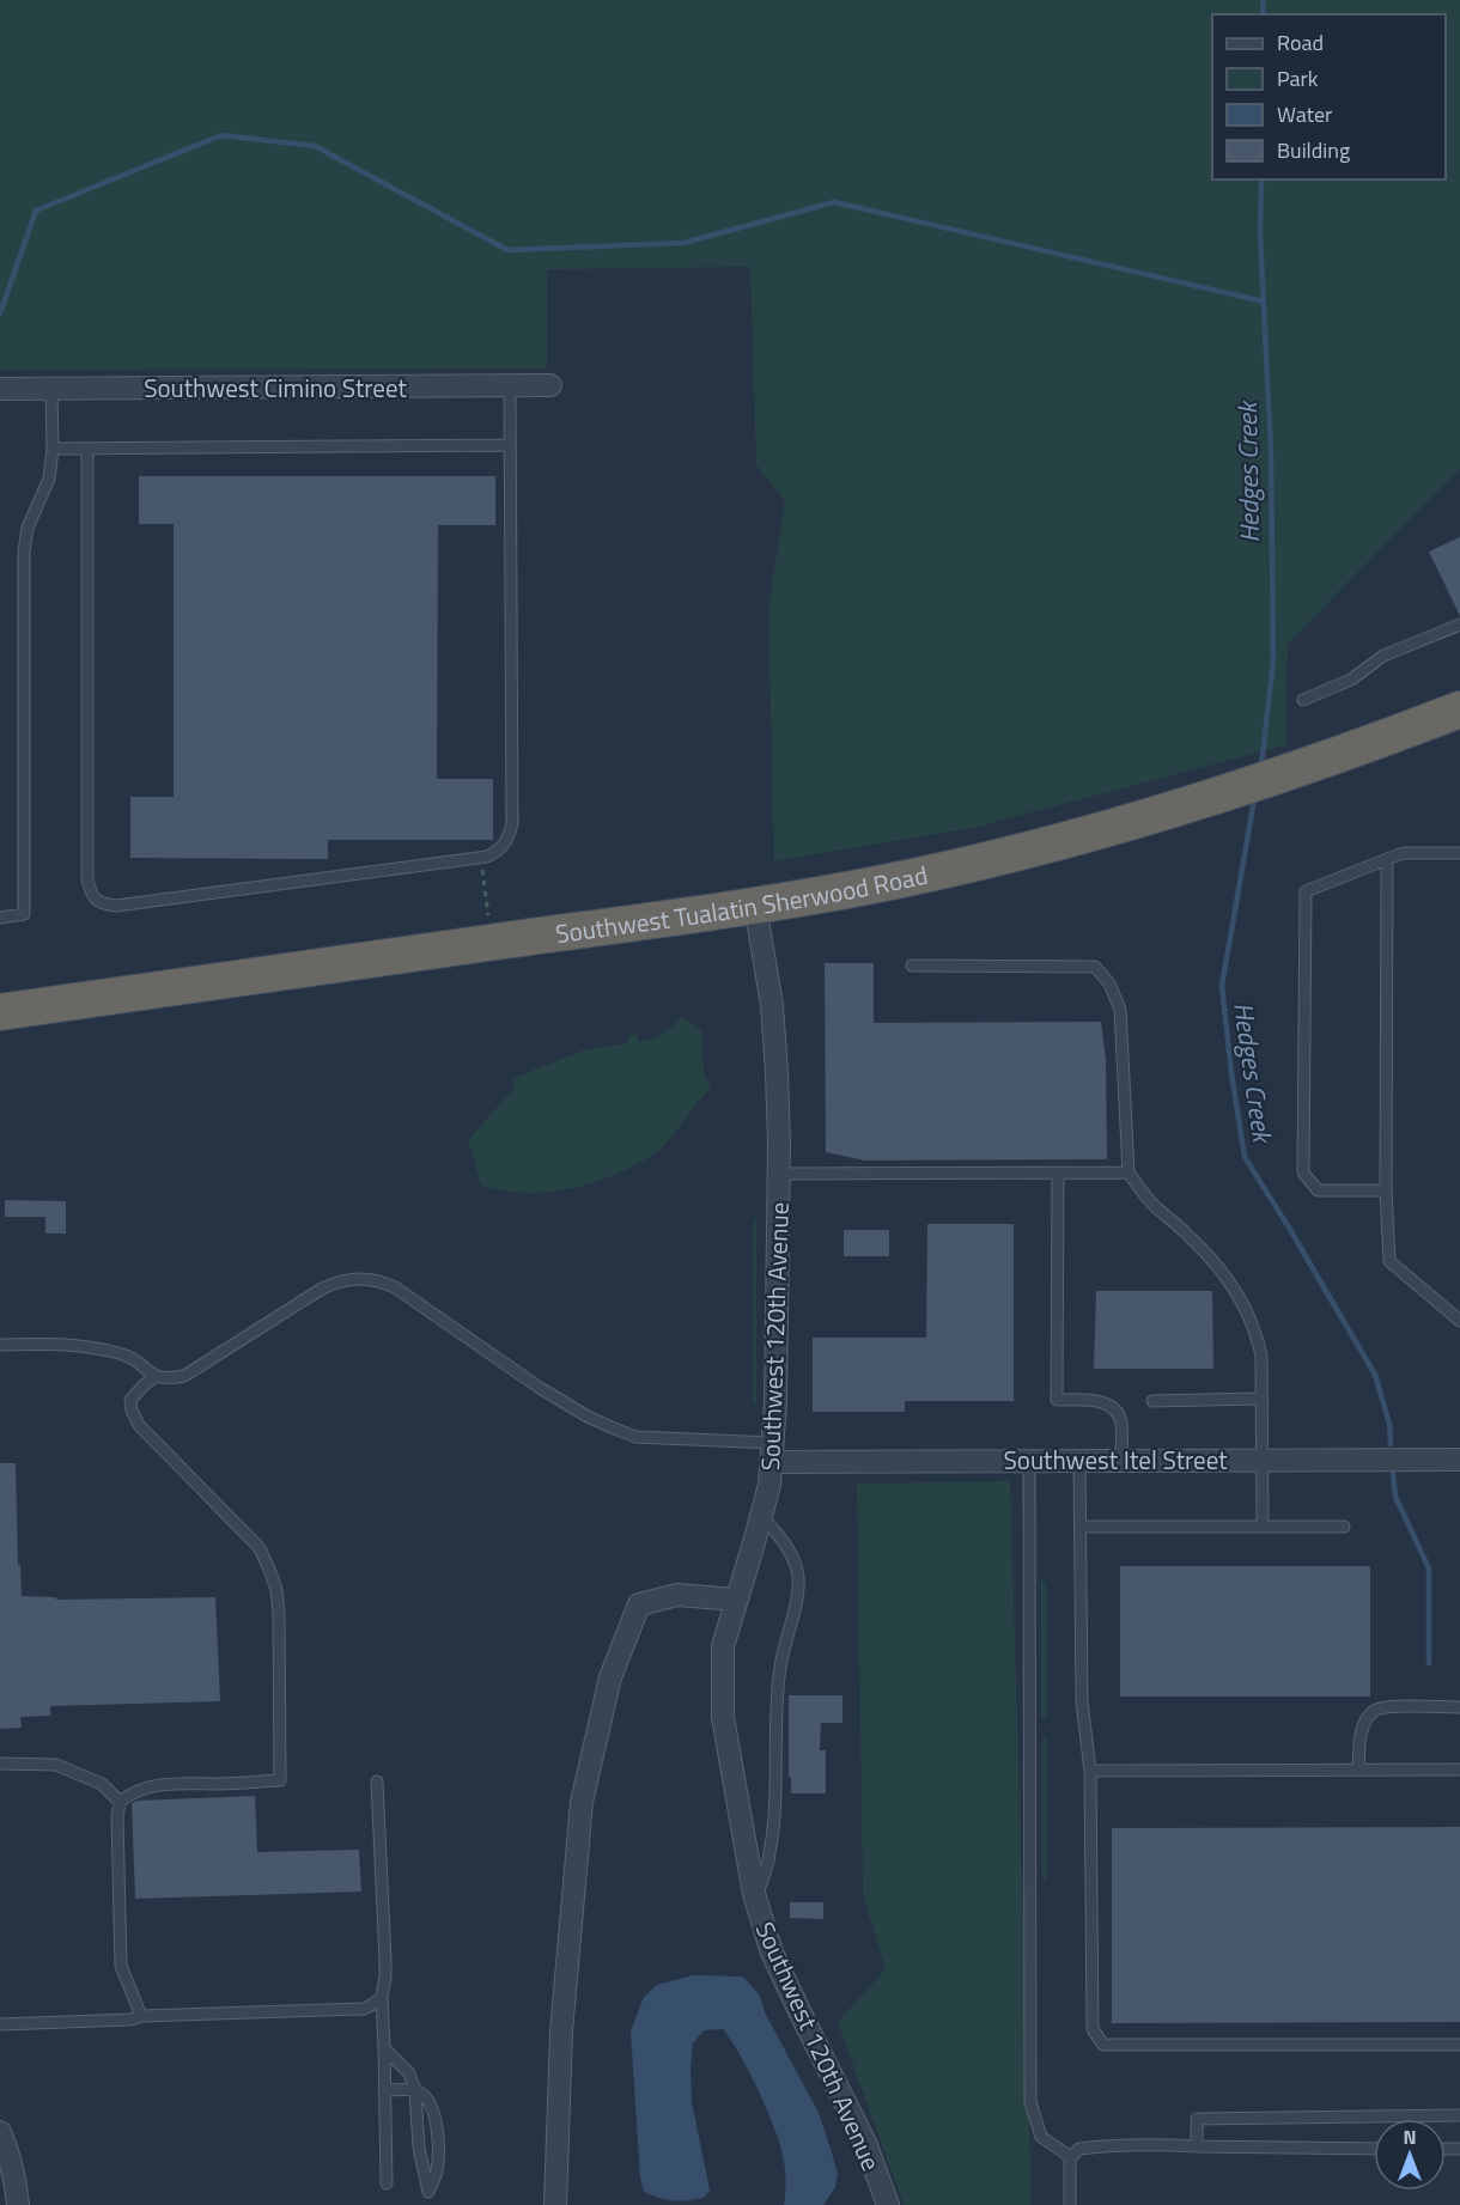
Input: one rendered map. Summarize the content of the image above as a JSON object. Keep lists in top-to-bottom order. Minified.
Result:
{"streets":{"highway":["Southwest Tualatin Sherwood Road"],"street":["Southwest Cimino Street","Southwest 120th Avenue","Southwest Itel Street"]},"crossings":[["Southwest Tualatin Sherwood Road","Southwest 120th Avenue"],["Southwest 120th Avenue","Southwest Itel Street"]],"water":["Hedges Creek"],"legend":["Road","Park","Water","Building"],"north":"top"}
